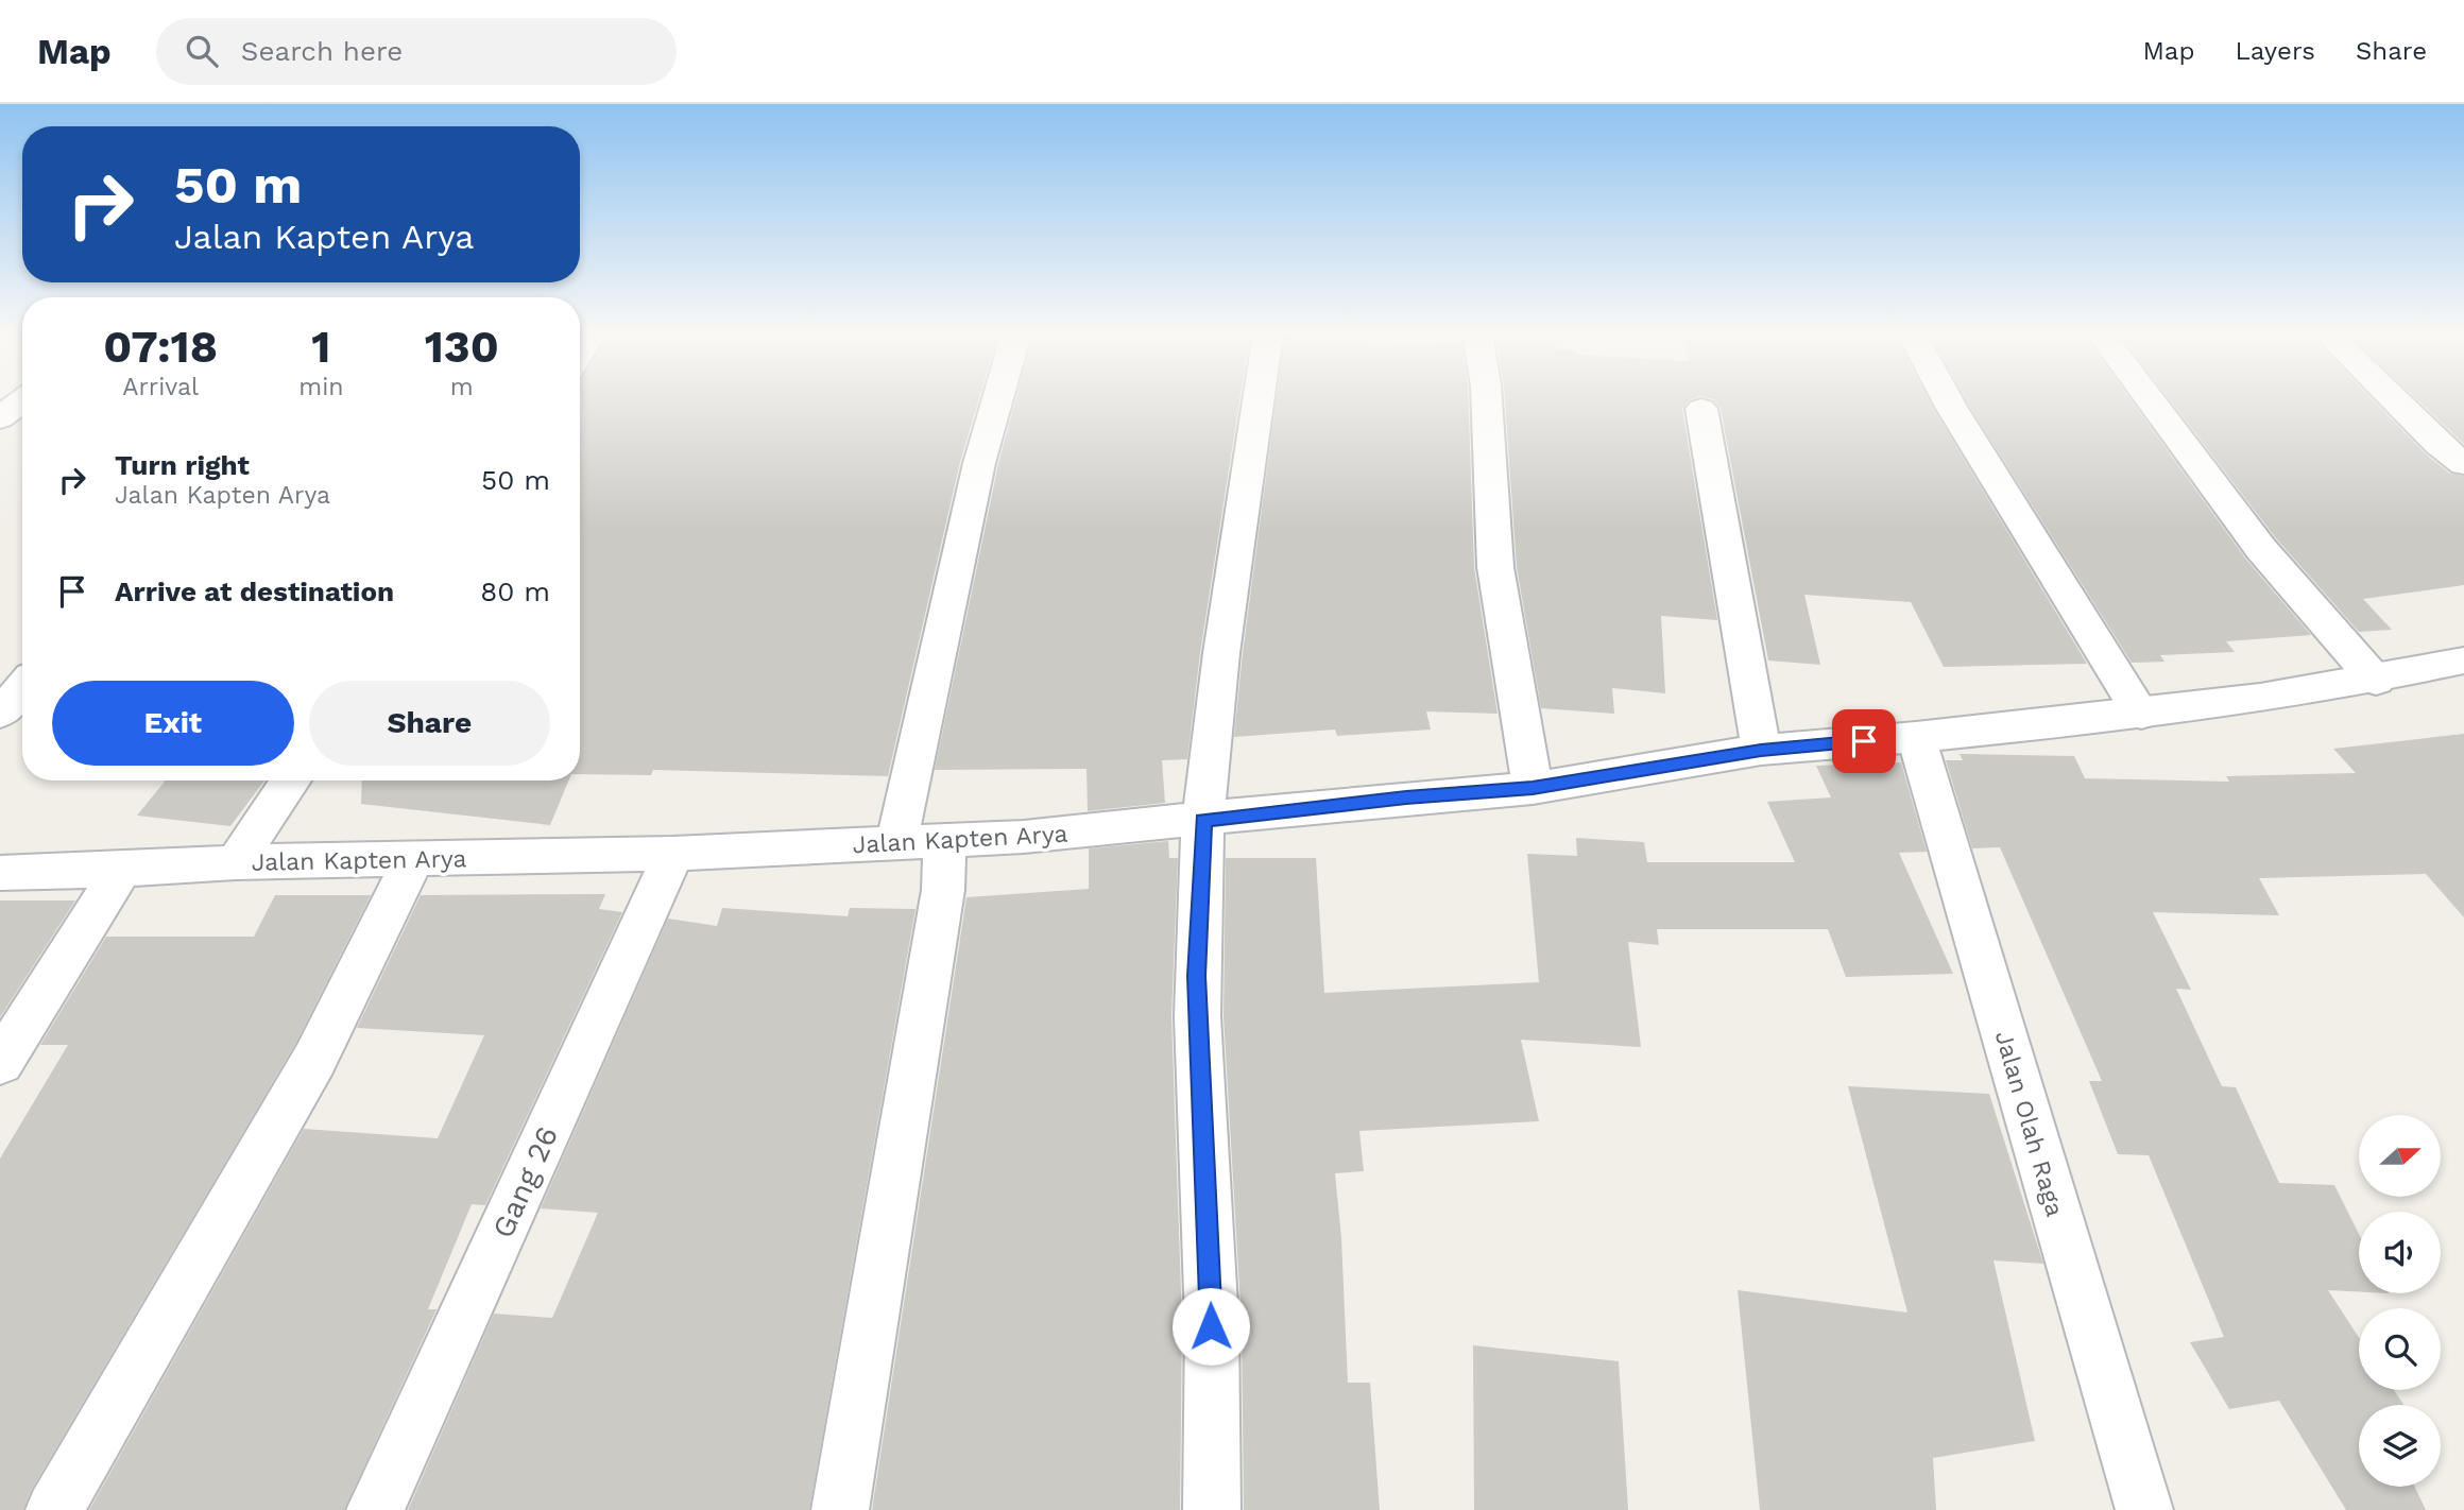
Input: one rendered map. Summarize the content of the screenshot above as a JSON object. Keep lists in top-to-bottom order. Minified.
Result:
{"streets":{"street":["Jalan Kapten Arya","Jalan Olah Raga","Gang 26"]},"crossings":[["Jalan Kapten Arya","Jalan Olah Raga"],["Jalan Kapten Arya","Gang 26"]],"north":"right","page":{"header":"Map","search":"Search here","nav":["Map","Layers","Share"],"turn":["50 m","Jalan Kapten Arya"],"eta":["07:18","Arrival","1","min","130","m"],"list":[{"name":"Turn right","note":"Jalan Kapten Arya","value":"50 m"},{"name":"Arrive at destination","value":"80 m"}],"buttons":["Exit","Share"]}}
